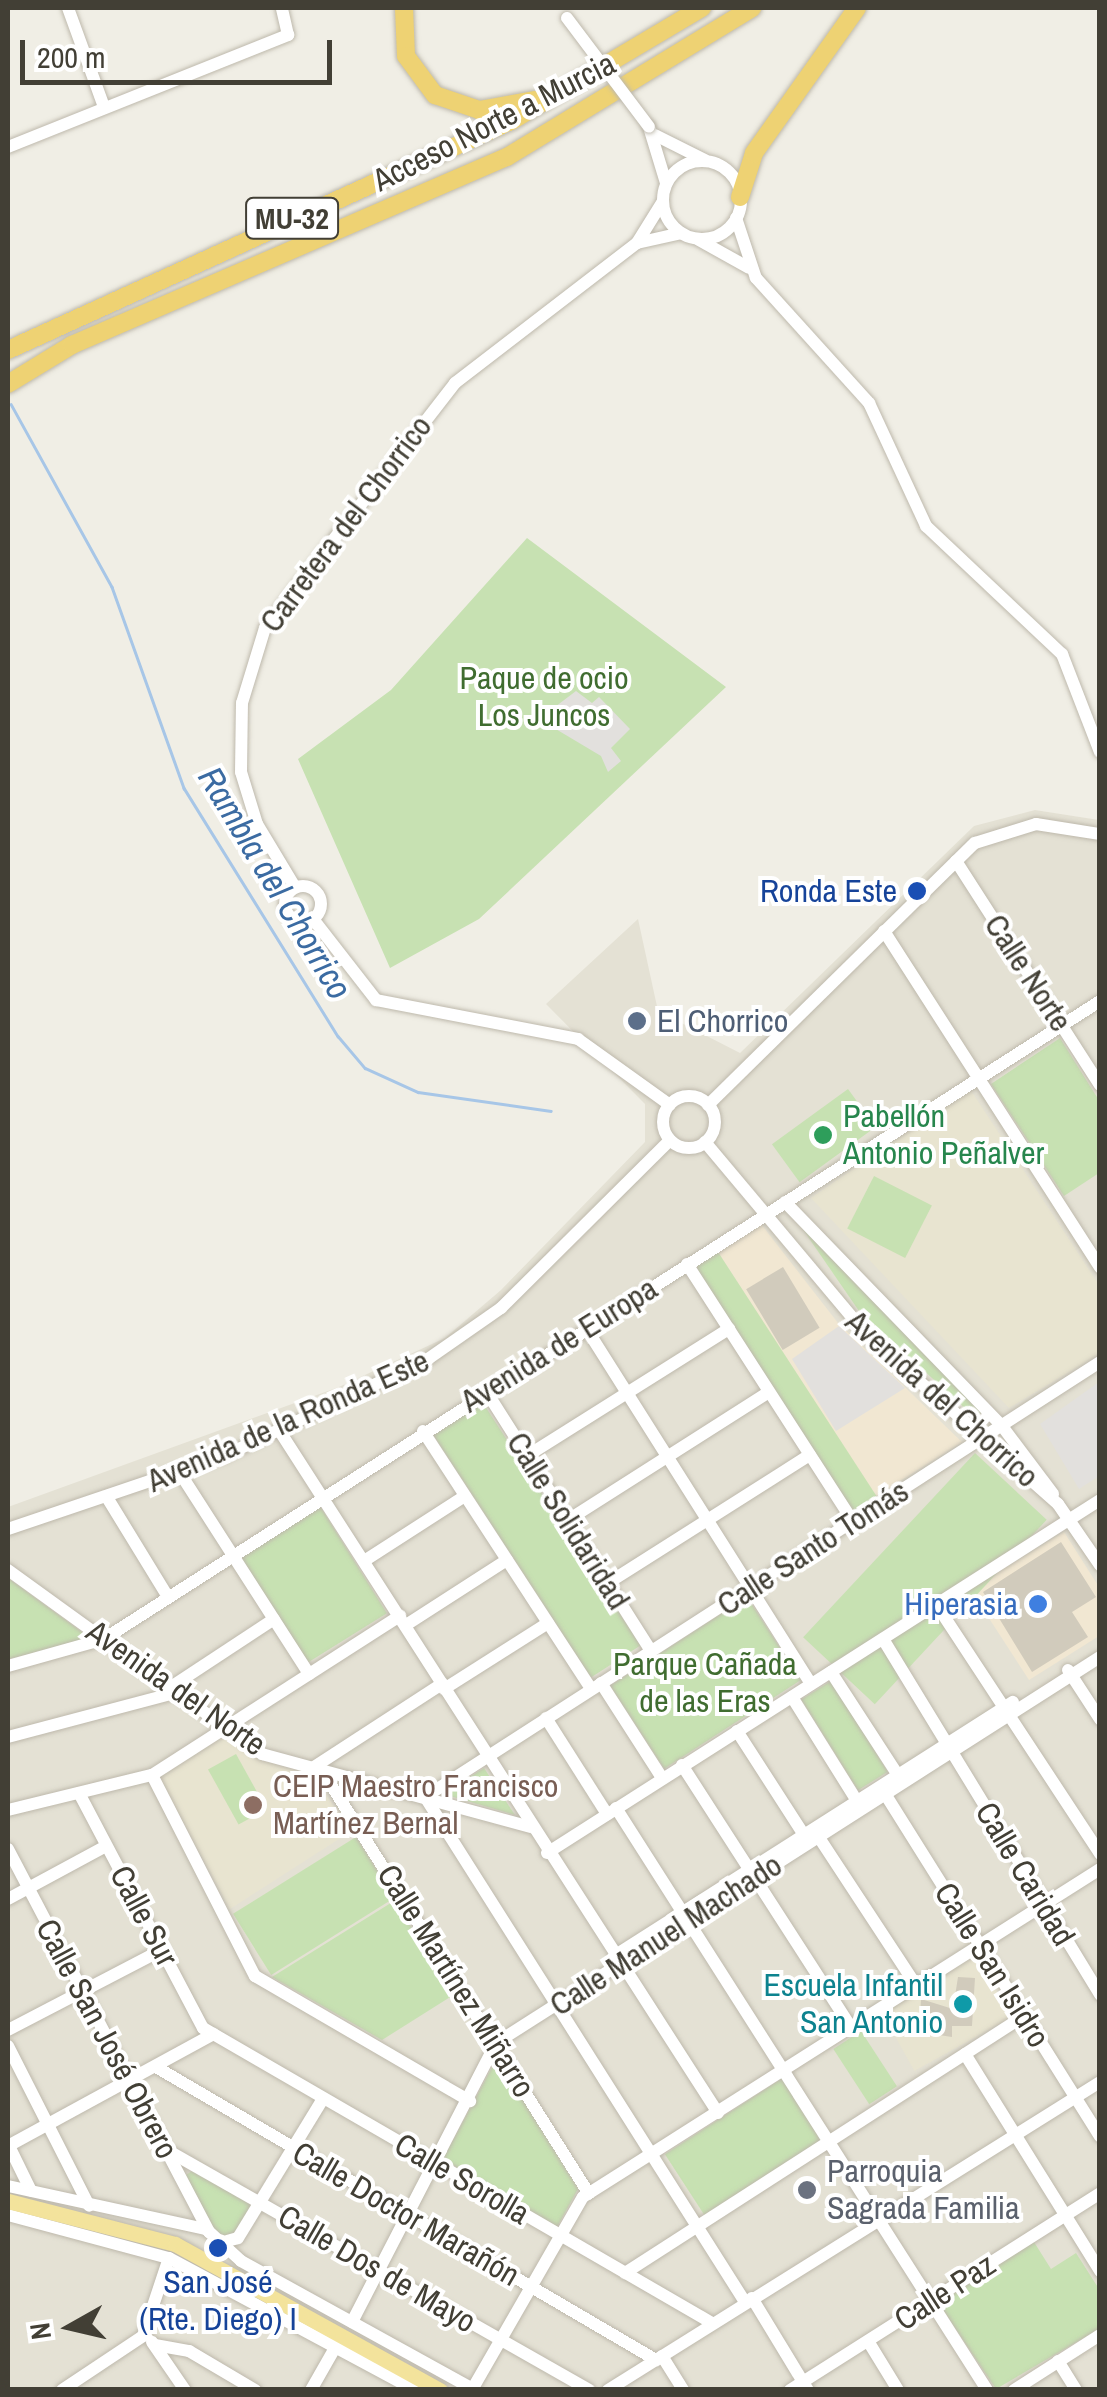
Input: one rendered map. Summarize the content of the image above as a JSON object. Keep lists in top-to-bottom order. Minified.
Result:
{"streets":{"highway":["Acceso Norte a Murcia","MU-32"],"street":["Carretera del Chorrico","Calle Norte","Avenida de Europa","Avenida del Chorrico","Avenida de la Ronda Este","Calle Solidaridad","Calle Santo Tomás","Avenida del Norte","Calle Caridad","Calle Sur","Calle Manuel Machado","Calle San Isidro","Calle Martínez Miñarro","Calle San José Obrero","Calle Sorolla","Calle Doctor Marañón","Calle Dos de Mayo","Calle Paz"]},"crossings":[["Calle Norte","Avenida de Europa"],["Avenida de Europa","Avenida del Chorrico"],["Avenida de Europa","Calle Solidaridad"],["Avenida de Europa","Avenida del Norte"],["Avenida del Chorrico","Avenida de la Ronda Este"],["Avenida del Chorrico","Calle Santo Tomás"],["Calle Solidaridad","Calle Santo Tomás"],["Calle Santo Tomás","Avenida del Norte"],["Avenida del Norte","Calle Martínez Miñarro"],["Calle Caridad","Calle Manuel Machado"],["Calle Sur","Calle Sorolla"],["Calle Manuel Machado","Calle San Isidro"],["Calle Manuel Machado","Calle Martínez Miñarro"],["Calle San José Obrero","Calle Dos de Mayo"]],"water":["Rambla del Chorrico"],"parks":["Paque de ocio Los Juncos","Parque Cañada de las Eras"],"places":["Ronda Este","El Chorrico","Pabellón Antonio Peñalver","Hiperasia","CEIP Maestro Francisco Martínez Bernal","Escuela Infantil San Antonio","Parroquia Sagrada Familia","San José (Rte. Diego) I"],"scale_bar":"200 m","north":"left"}
